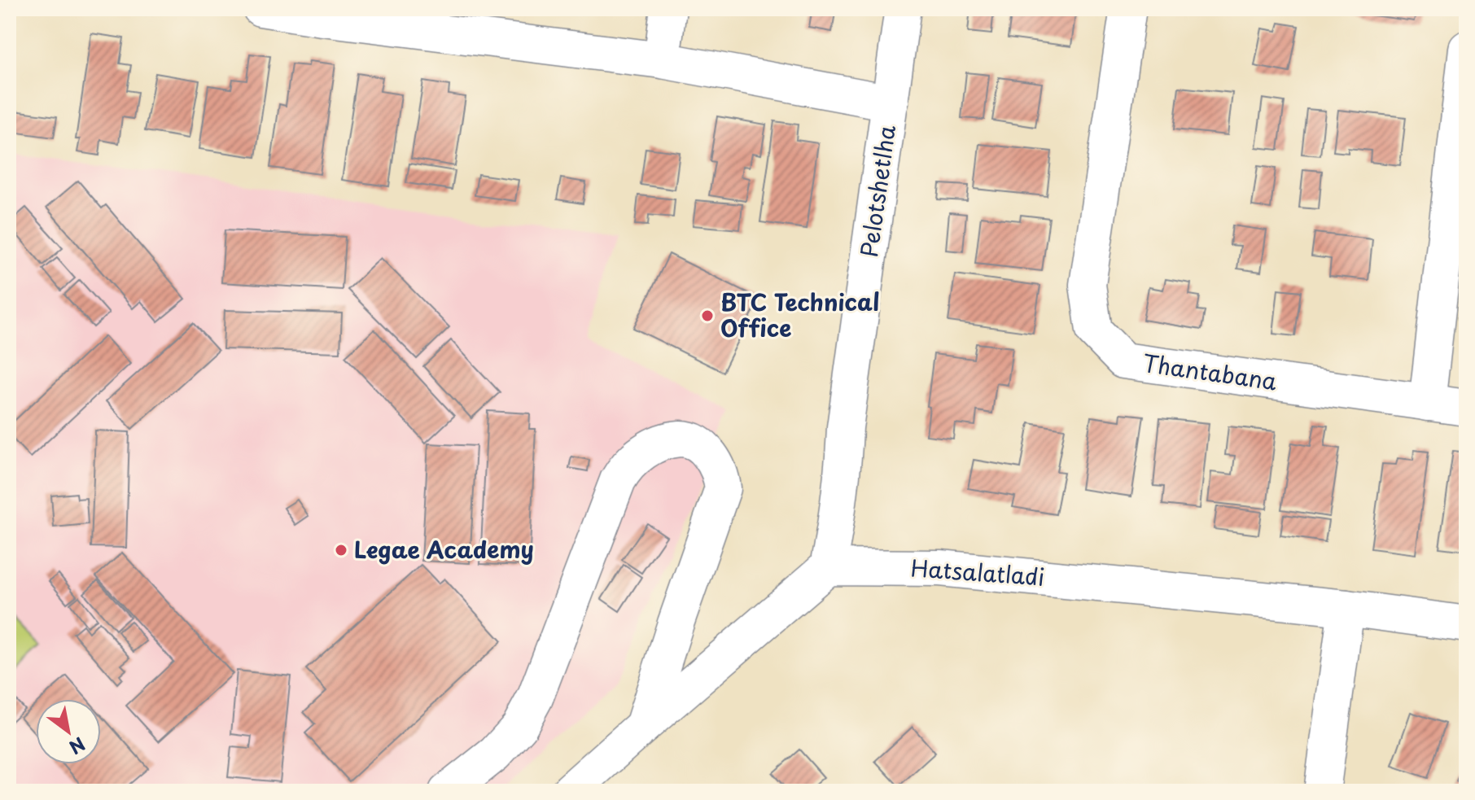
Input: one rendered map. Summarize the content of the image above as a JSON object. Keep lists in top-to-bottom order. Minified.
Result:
{"streets":{"street":["Pelotshetlha","Thantabana","Hatsalatladi"]},"crossings":[["Pelotshetlha","Hatsalatladi"]],"places":["BTC Technical Office","Legae Academy"],"north":"bottom right"}
